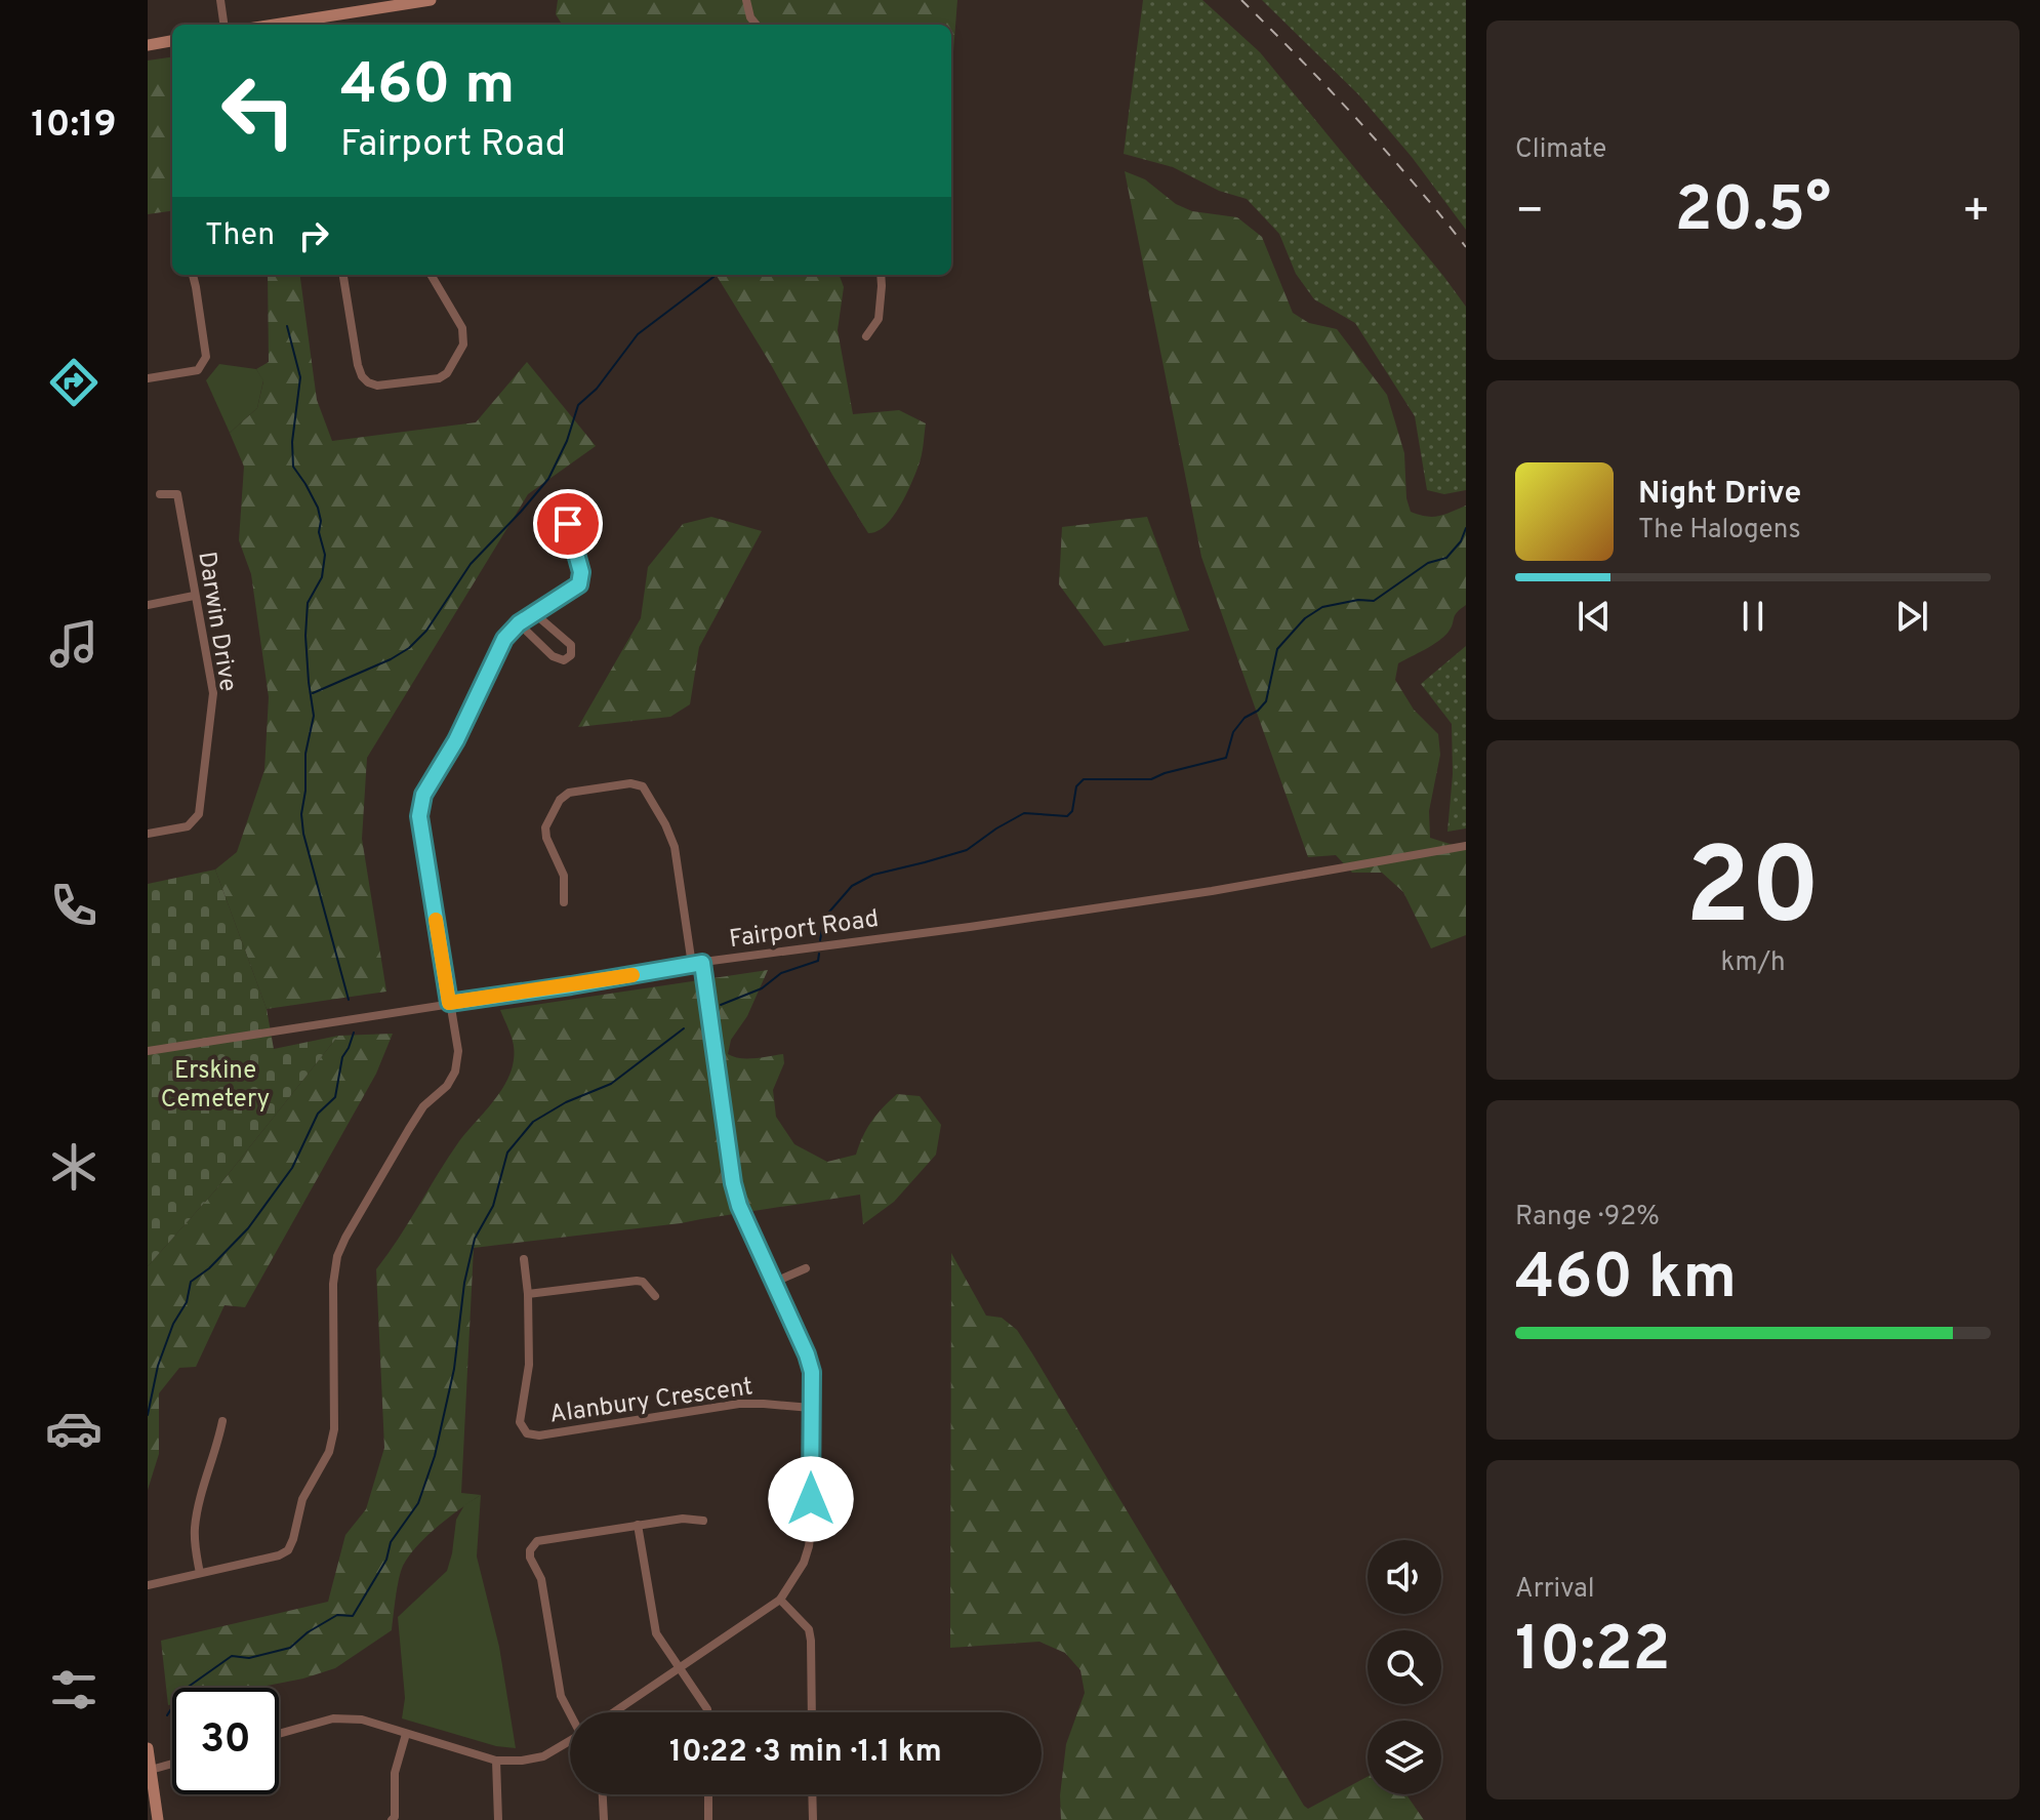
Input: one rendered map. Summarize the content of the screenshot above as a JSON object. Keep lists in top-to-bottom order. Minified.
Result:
{"streets":{"street":["Darwin Drive","Fairport Road","Alanbury Crescent"]},"parks":["Erskine Cemetery"],"page":{"tabs":"10:19","tile":["Climate",["20","km/h"],["Range · 92%","460 km"],["Arrival","10:22"]],"turn":["460 m","Fairport Road"],"heat":["−","20.5°","+"],"then":"Then","song":["Night Drive","The Halogens"],"limit":"30","trip":"10:22 · 3 min · 1.1 km"}}
